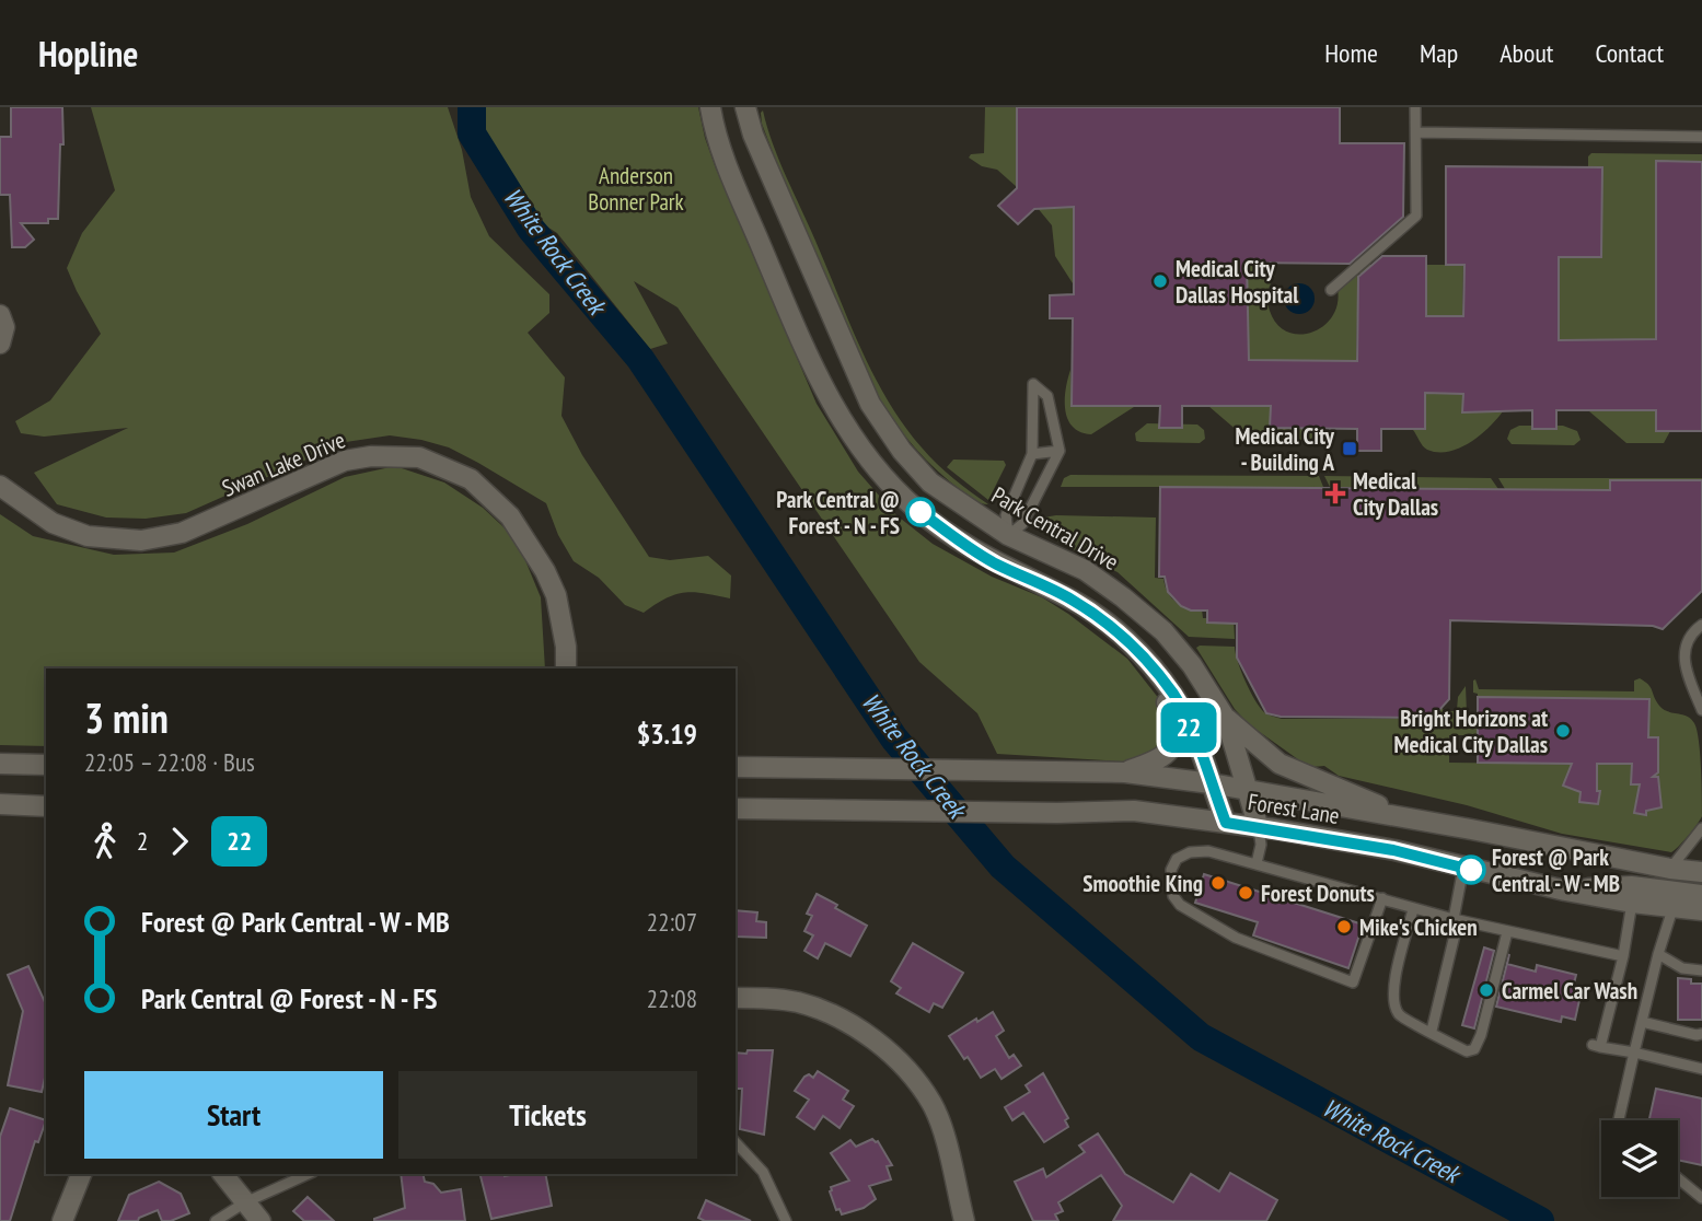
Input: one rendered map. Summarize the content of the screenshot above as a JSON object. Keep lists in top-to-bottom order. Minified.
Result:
{"streets":{"main road":["Swan Lake Drive","Park Central Drive","Forest Lane"]},"crossings":[["Park Central Drive","Forest Lane"]],"water":["White Rock Creek"],"parks":["Anderson Bonner Park"],"places":{"other":["Medical City Dallas Hospital","Park Central @ Forest - N - FS","Bright Horizons at Medical City Dallas","Forest @ Park Central - W - MB","Smoothie King","Forest Donuts","Mike's Chicken","Carmel Car Wash"],"transit":["Medical City - Building A"],"health":["Medical City Dallas"]},"lines":["bus line 22"],"page":{"header":"Hopline","nav":["Home","Map","About","Contact"],"on_map":"22","heading":["3 min","22:05 – 22:08 · Bus","$3.19"],"legs":["2","22"],"list":[{"name":"Forest @ Park Central - W - MB","value":"22:07"},{"name":"Park Central @ Forest - N - FS","value":"22:08"}],"buttons":["Start","Tickets"]}}
